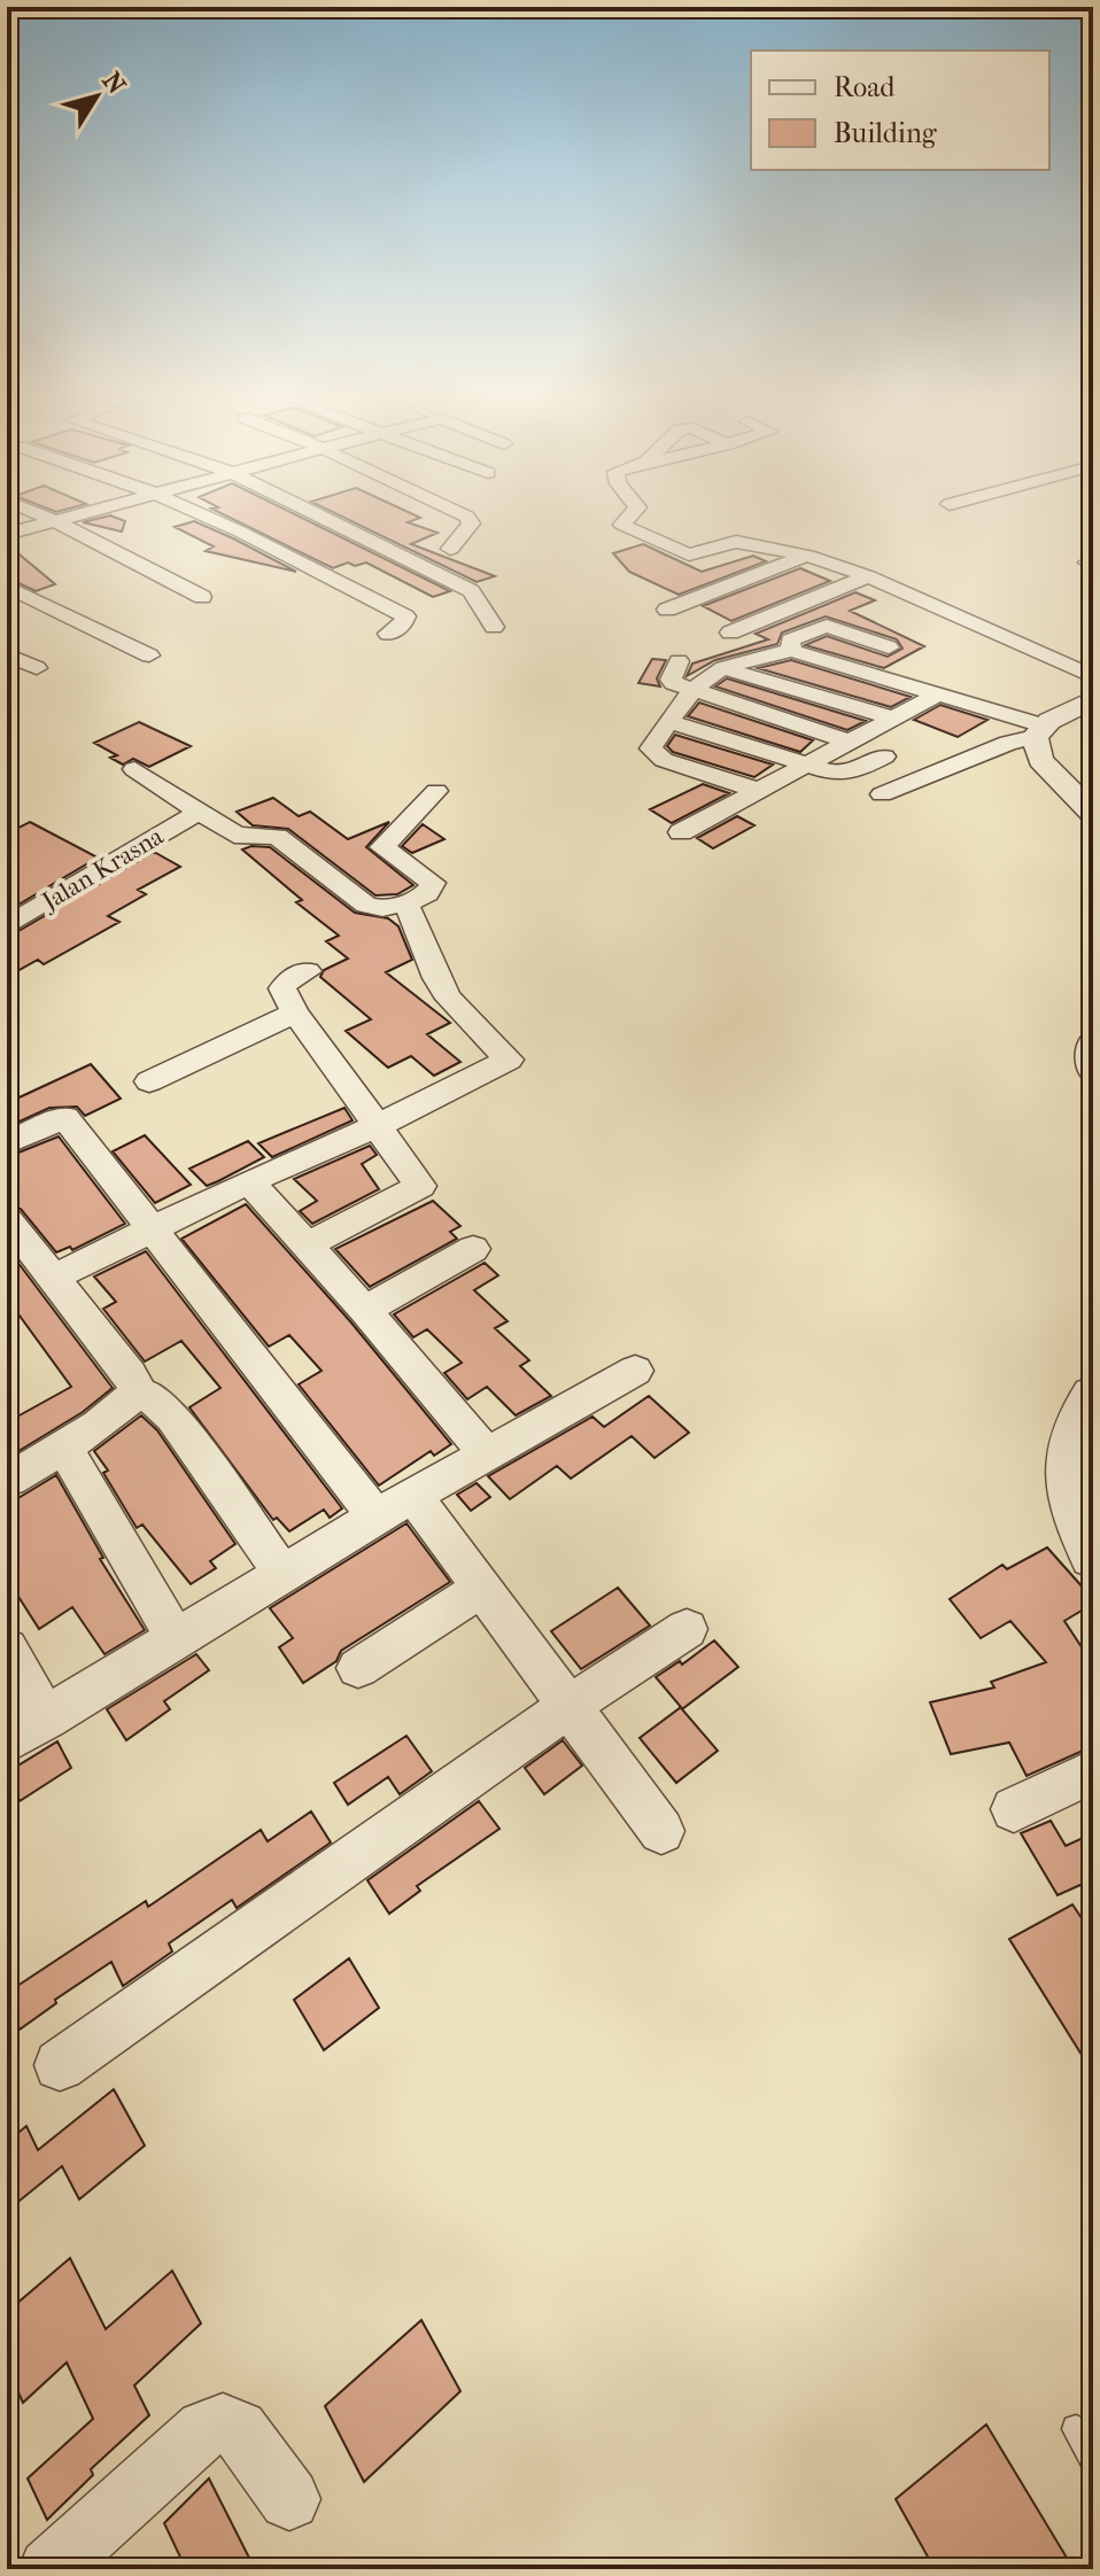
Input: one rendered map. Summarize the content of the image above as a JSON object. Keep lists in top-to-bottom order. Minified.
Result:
{"streets":{"street":["Jalan Krasna"]},"legend":["Road","Building"],"north":"top right"}
